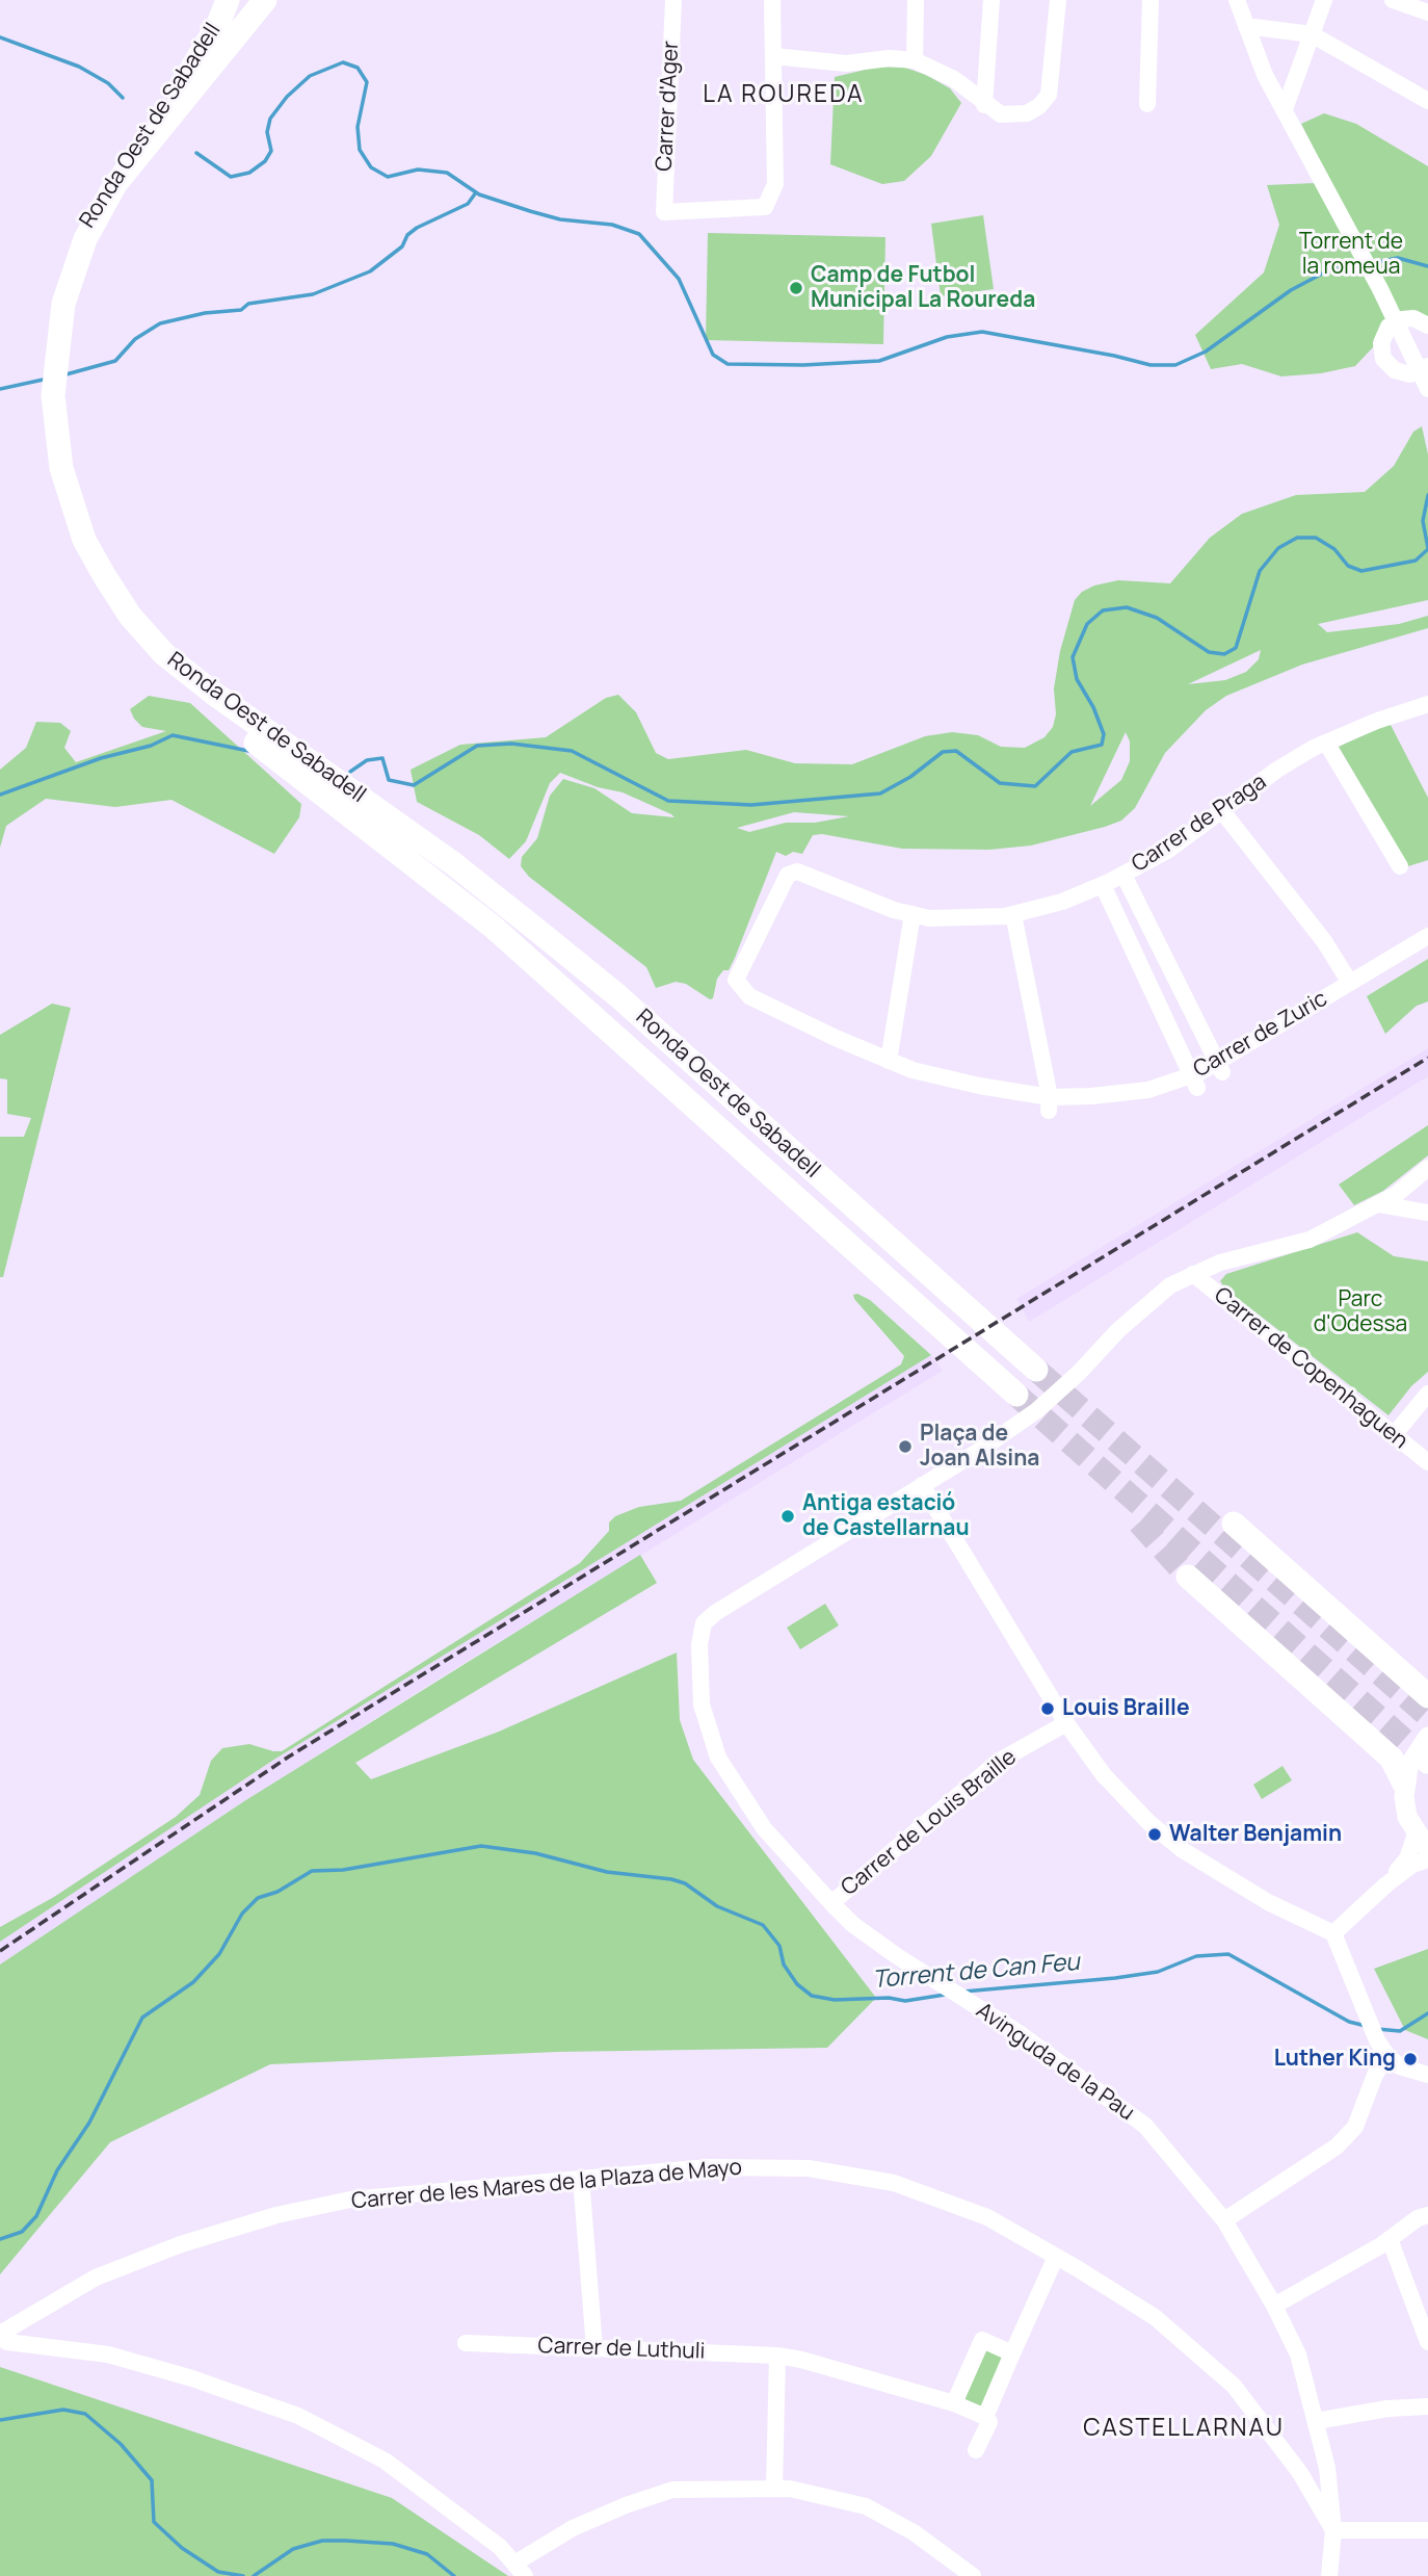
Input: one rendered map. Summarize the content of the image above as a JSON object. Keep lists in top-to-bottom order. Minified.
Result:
{"streets":{"highway":["Ronda Oest de Sabadell"],"street":["Carrer d'Ager","Carrer de Praga","Carrer de Zuric","Carrer de Copenhaguen","Carrer de Louis Braille","Avinguda de la Pau","Carrer de les Mares de la Plaza de Mayo","Carrer de Luthuli"]},"crossings":[["Carrer de Praga","Carrer de Zuric"],["Carrer de Louis Braille","Avinguda de la Pau"],["Avinguda de la Pau","Carrer de les Mares de la Plaza de Mayo"]],"districts":["LA ROUREDA","CASTELLARNAU"],"water":["Torrent de Can Feu"],"parks":["Torrent de la romeua","Parc d'Odessa"],"places":["Camp de Futbol Municipal La Roureda","Plaça de Joan Alsina","Antiga estació de Castellarnau","Louis Braille","Walter Benjamin","Luther King"]}
